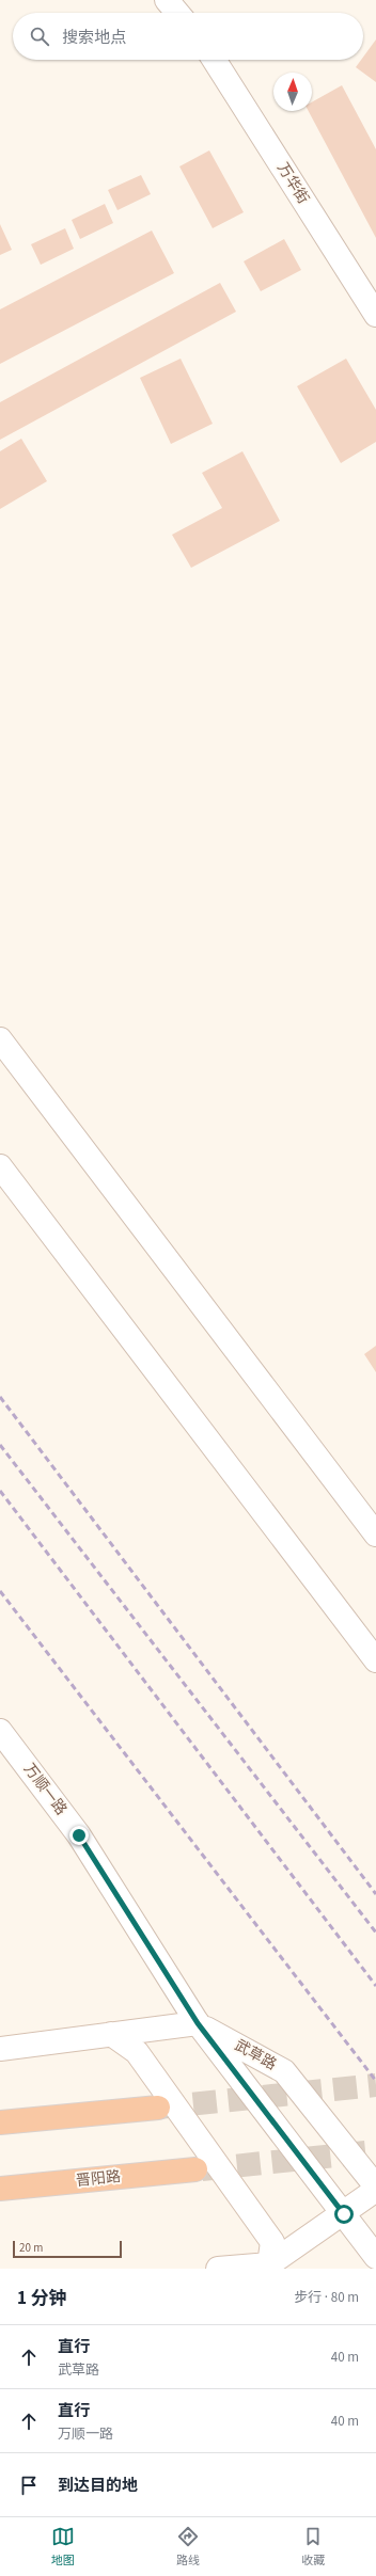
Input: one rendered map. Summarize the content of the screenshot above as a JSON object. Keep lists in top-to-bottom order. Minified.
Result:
{"streets":{"highway":["晋阳路"],"street":["万华街","万顺一路","武草路"]},"crossings":[["万顺一路","武草路"]],"scale_bar":"20 m","north":"top","page":{"search":"搜索地点","scale":"20 m","heading":["1 分钟","步行 · 80 m"],"list":[["直行","武草路","40 m"],["直行","万顺一路","40 m"],"到达目的地"],"nav":["地图","路线","收藏"]}}
